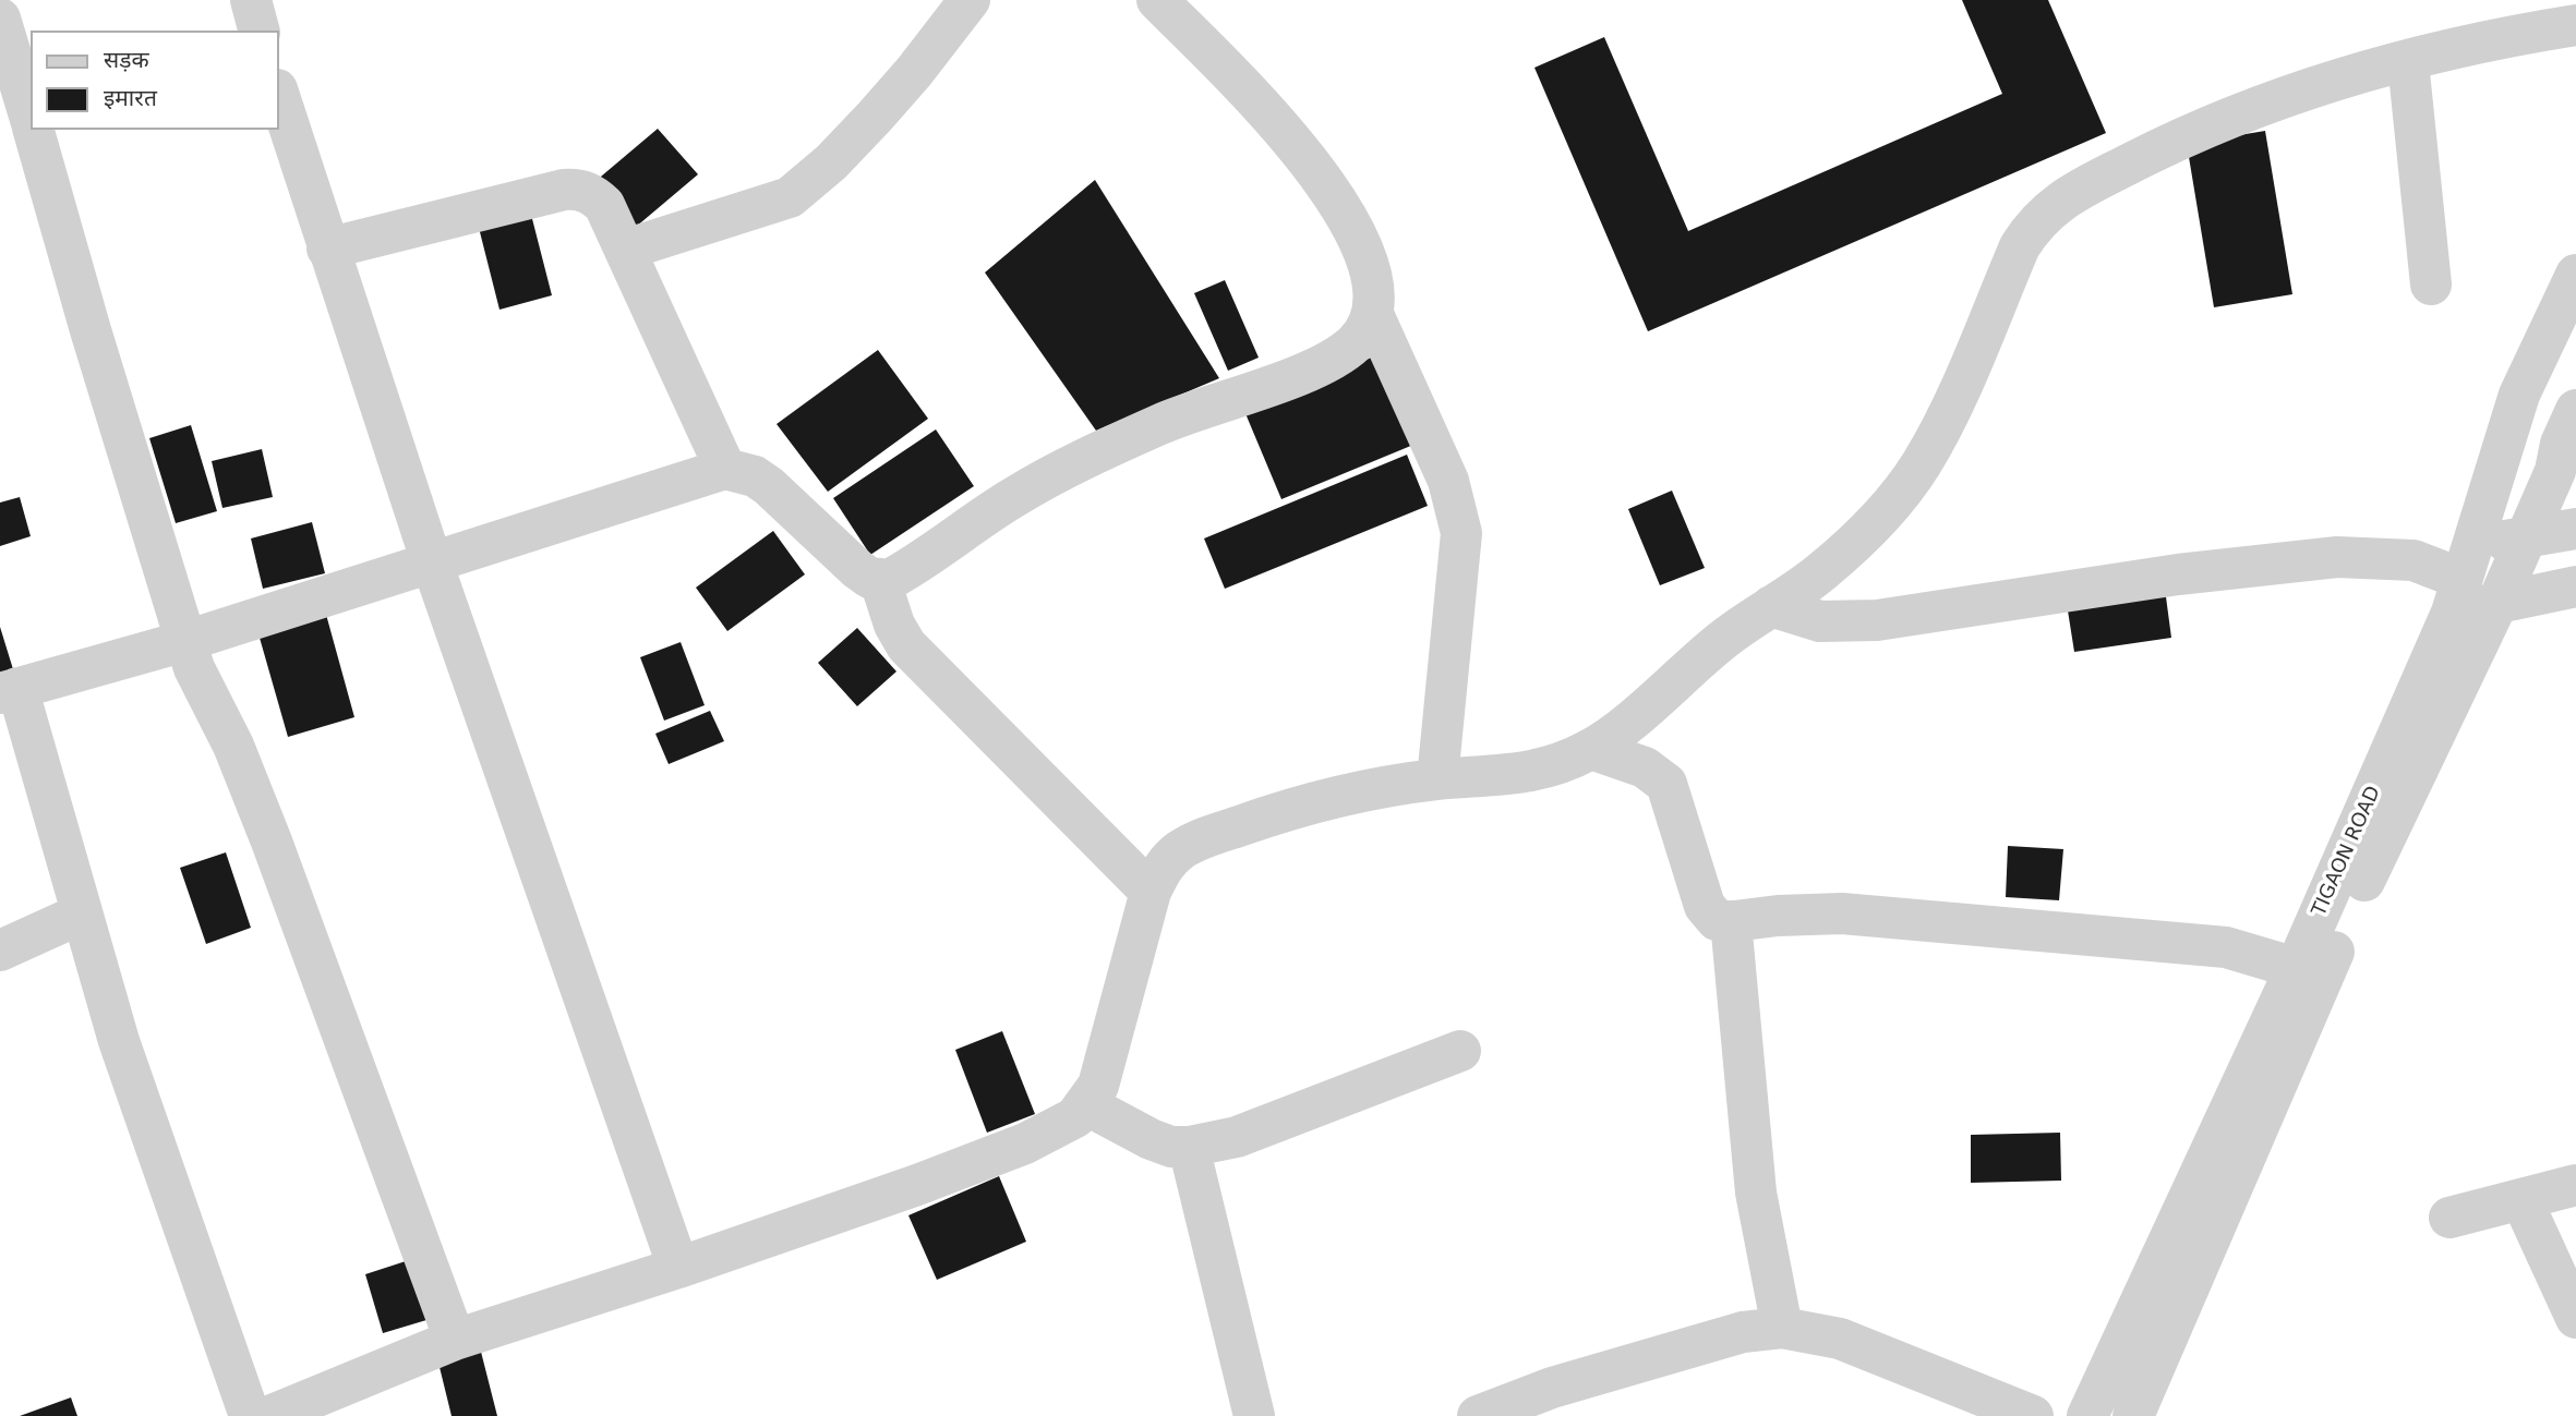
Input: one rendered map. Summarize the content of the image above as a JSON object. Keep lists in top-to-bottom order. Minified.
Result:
{"streets":{"street":["TIGAON ROAD"]},"legend":["सड़क","इमारत"]}
